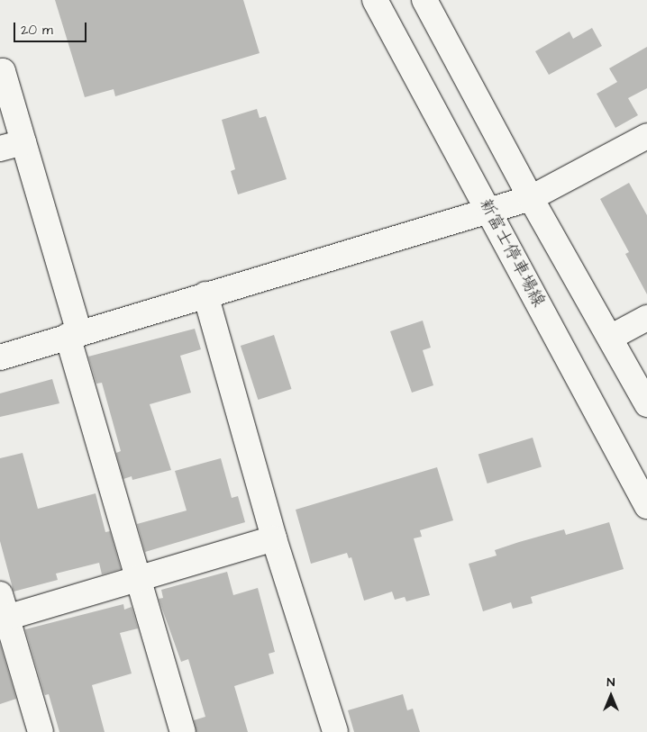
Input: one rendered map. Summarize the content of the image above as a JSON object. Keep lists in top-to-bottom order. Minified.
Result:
{"streets":{"street":["新富士停車場線"]},"scale_bar":"20 m","north":"top"}
